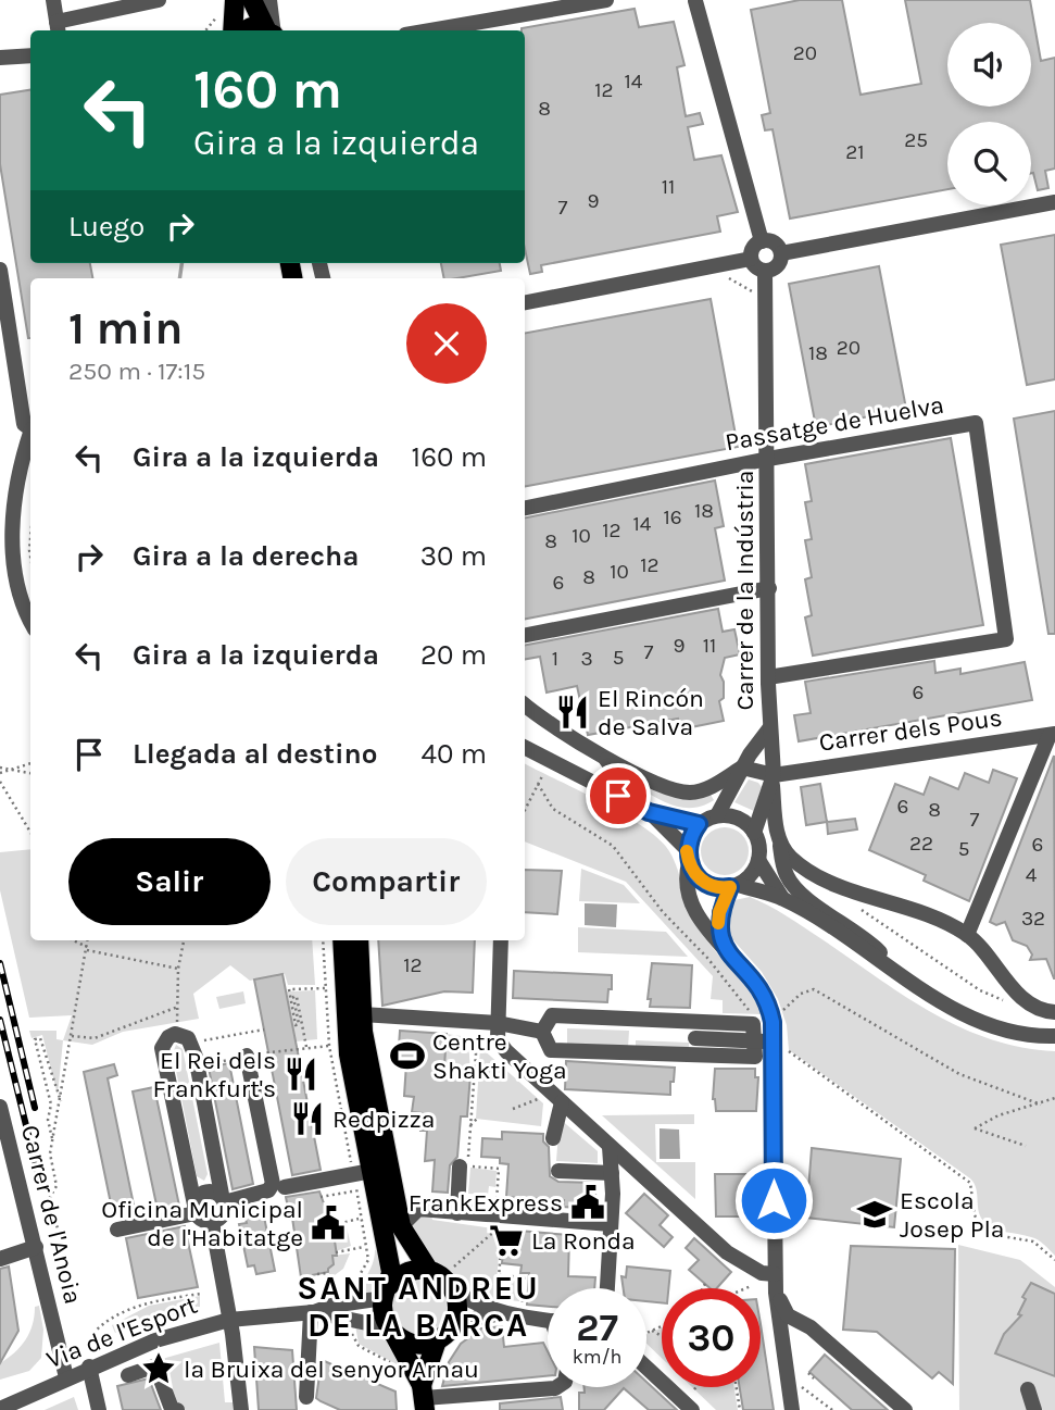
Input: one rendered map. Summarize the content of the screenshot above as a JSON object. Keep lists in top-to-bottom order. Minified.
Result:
{"streets":{"street":["Passatge de Huelva","Carrer de la Indústria","Carrer dels Pous","Carrer de l'Anoia","Via de l'Esport"]},"crossings":[["Passatge de Huelva","Carrer de la Indústria"],["Carrer de la Indústria","Carrer dels Pous"],["Carrer de l'Anoia","Via de l'Esport"]],"districts":["SANT ANDREU DE LA BARCA"],"places":{"restaurant":["El Rincón de Salva","El Rei dels Frankfurt's","Redpizza"],"sports":["Centre Shakti Yoga"],"public building":["FrankExpress","Oficina Municipal de l'Habitatge"],"school or university":["Escola Josep Pla"],"supermarket":["La Ronda"],"place":["la Bruixa del senyor Arnau"]},"house_numbers":["20","14","12","8","25","21","11","9","7","20","18","18","16","14","12","10","8","12","10","8","6","9","11","7","5","1","3","6","6","8","7","22","6","5","4","32","12"],"page":{"turn":["160 m","Gira a la izquierda"],"then":"Luego","heading":["1 min","250 m · 17:15"],"list":[{"name":"Gira a la izquierda","value":"160 m"},{"name":"Gira a la derecha","value":"30 m"},{"name":"Gira a la izquierda","value":"20 m"},{"name":"Llegada al destino","value":"40 m"}],"buttons":["Salir","Compartir"],"speed":"27 km/h","limit":"30"}}
